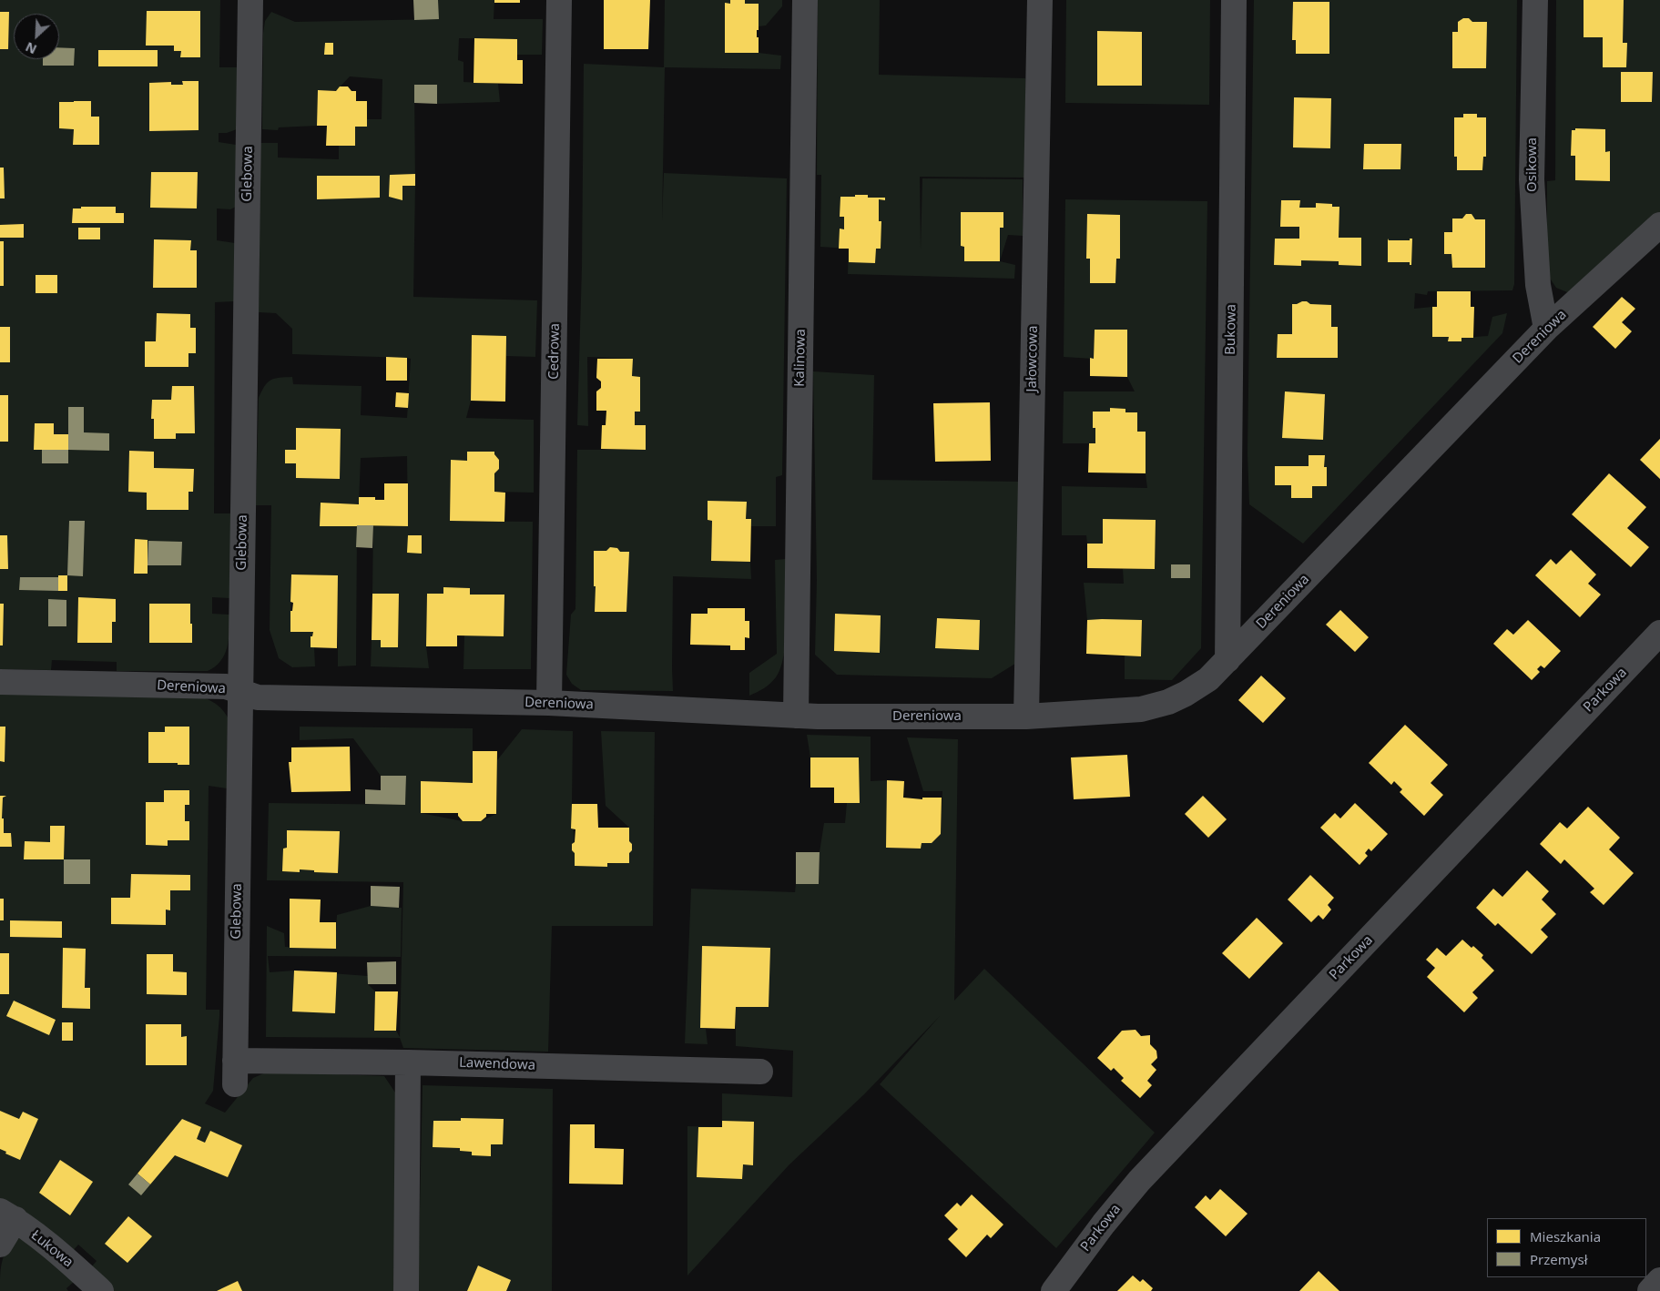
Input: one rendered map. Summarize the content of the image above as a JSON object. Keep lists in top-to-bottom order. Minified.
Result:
{"streets":{"street":["Osikowa","Glebowa","Bukowa","Dereniowa","Cedrowa","Kalinowa","Jałowcowa","Parkowa","Lawendowa","Łukowa"]},"crossings":[["Osikowa","Dereniowa"],["Glebowa","Dereniowa"],["Glebowa","Lawendowa"],["Bukowa","Dereniowa"],["Dereniowa","Cedrowa"],["Dereniowa","Kalinowa"],["Dereniowa","Jałowcowa"]],"legend":["Mieszkania","Przemysł"],"north":"bottom left"}
